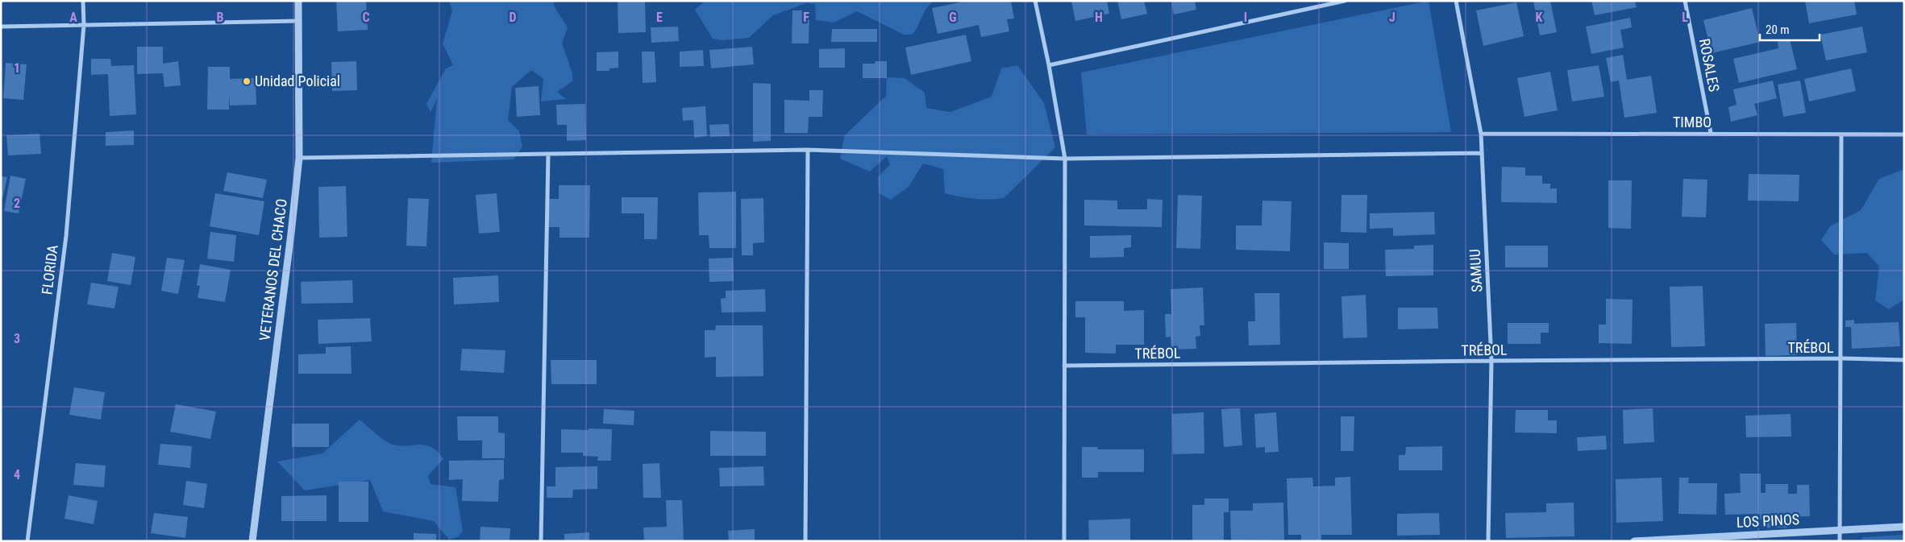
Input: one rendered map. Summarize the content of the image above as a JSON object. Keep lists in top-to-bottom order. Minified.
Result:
{"streets":{"street":["ROSALES","TIMBO","FLORIDA","VETERANOS DEL CHACO","SAMUU","TRÉBOL","LOS PINOS"]},"crossings":[["ROSALES","TIMBO"],["TIMBO","SAMUU"],["SAMUU","TRÉBOL"]],"places":["Unidad Policial"],"scale_bar":"20 m","grid":{"columns":["A","B","C","D","E","F","G","H","I","J","K","L"],"rows":["1","2","3","4"]}}
